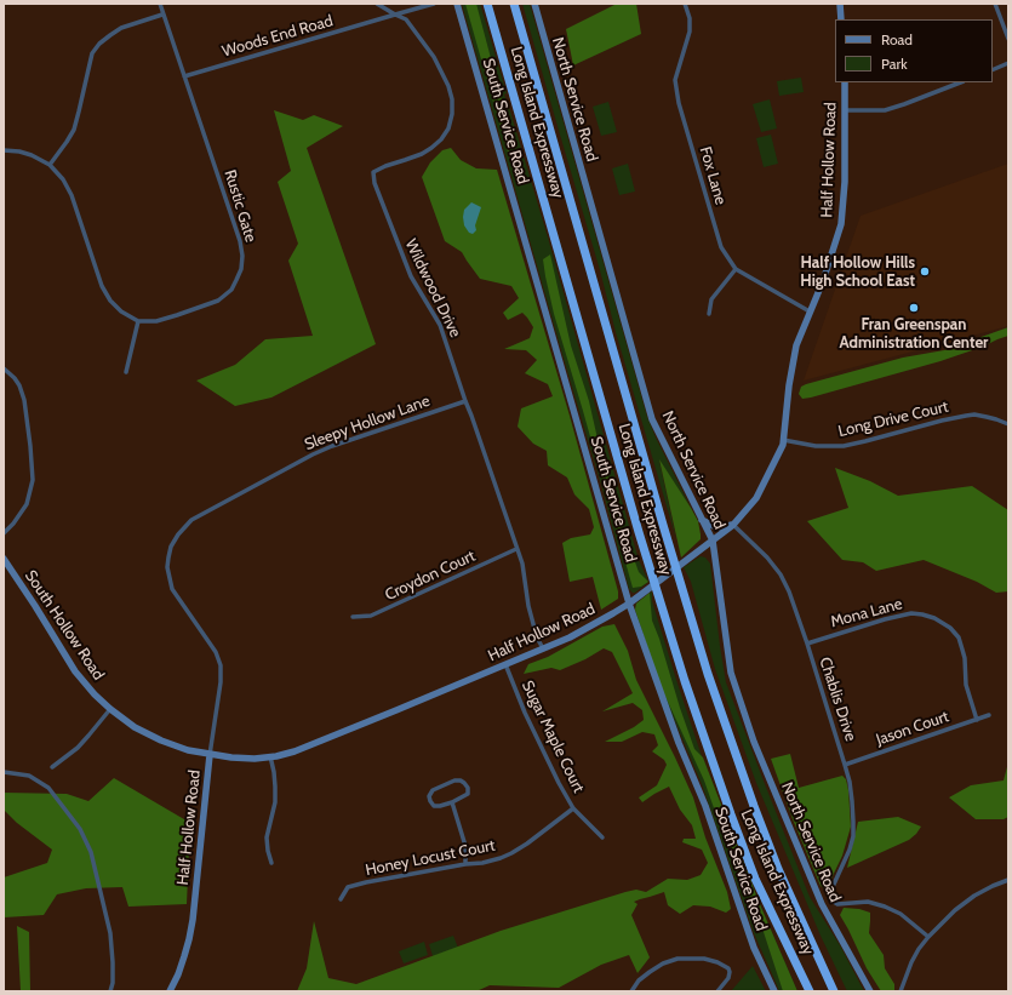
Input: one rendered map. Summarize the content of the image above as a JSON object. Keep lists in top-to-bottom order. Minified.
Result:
{"streets":{"highway":["Long Island Expressway"],"main road":["North Service Road","South Service Road","Half Hollow Road","South Hollow Road"],"street":["Woods End Road","Fox Lane","Rustic Gate","Wildwood Drive","Long Drive Court","Sleepy Hollow Lane","Croydon Court","Mona Lane","Chablis Drive","Jason Court","Sugar Maple Court","Honey Locust Court"]},"crossings":[["Woods End Road","Rustic Gate"],["Woods End Road","Wildwood Drive"],["North Service Road","Half Hollow Road"],["South Service Road","Half Hollow Road"],["Half Hollow Road","Fox Lane"],["Half Hollow Road","Wildwood Drive"],["Half Hollow Road","Long Drive Court"],["Half Hollow Road","Sleepy Hollow Lane"],["Half Hollow Road","South Hollow Road"],["Half Hollow Road","Chablis Drive"],["Half Hollow Road","Sugar Maple Court"],["Wildwood Drive","Sleepy Hollow Lane"],["Wildwood Drive","Croydon Court"],["Sleepy Hollow Lane","South Hollow Road"],["Mona Lane","Chablis Drive"],["Mona Lane","Jason Court"],["Chablis Drive","Jason Court"],["Sugar Maple Court","Honey Locust Court"]],"places":["Half Hollow Hills High School East","Fran Greenspan Administration Center"],"legend":["Road","Park"]}
